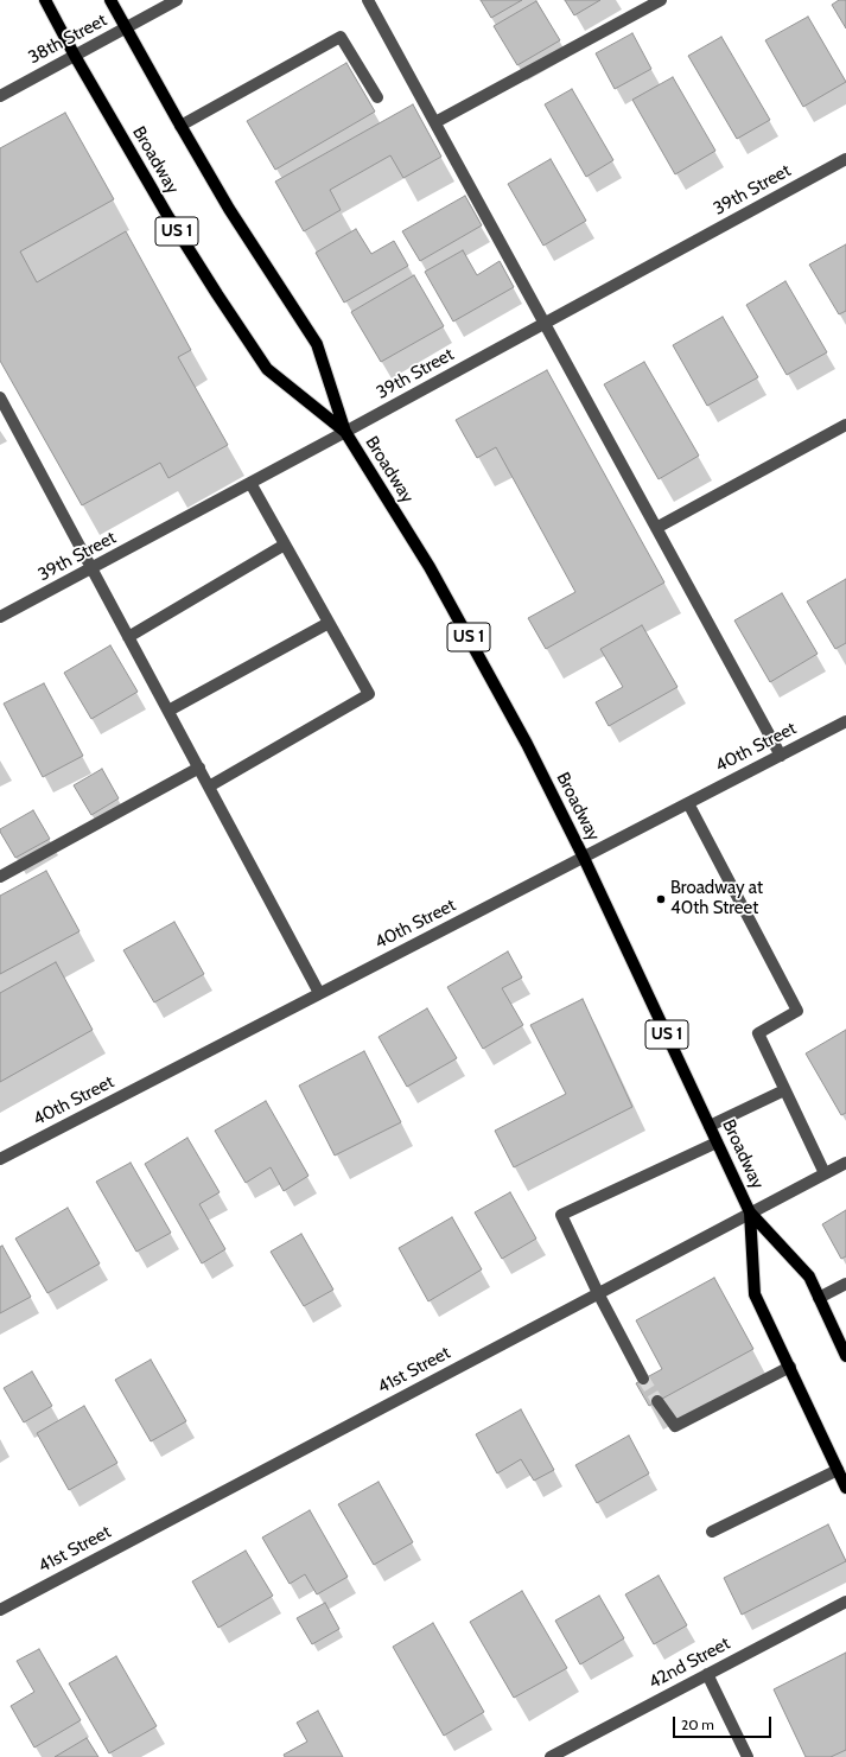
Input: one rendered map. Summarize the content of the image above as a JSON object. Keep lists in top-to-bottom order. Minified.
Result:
{"streets":{"main road":["Broadway","US 1"],"street":["38th Street","39th Street","40th Street","41st Street","42nd Street"]},"crossings":[["38th Street","Broadway"],["Broadway","39th Street"],["Broadway","40th Street"],["Broadway","41st Street"]],"places":["Broadway at 40th Street"],"scale_bar":"20 m"}
